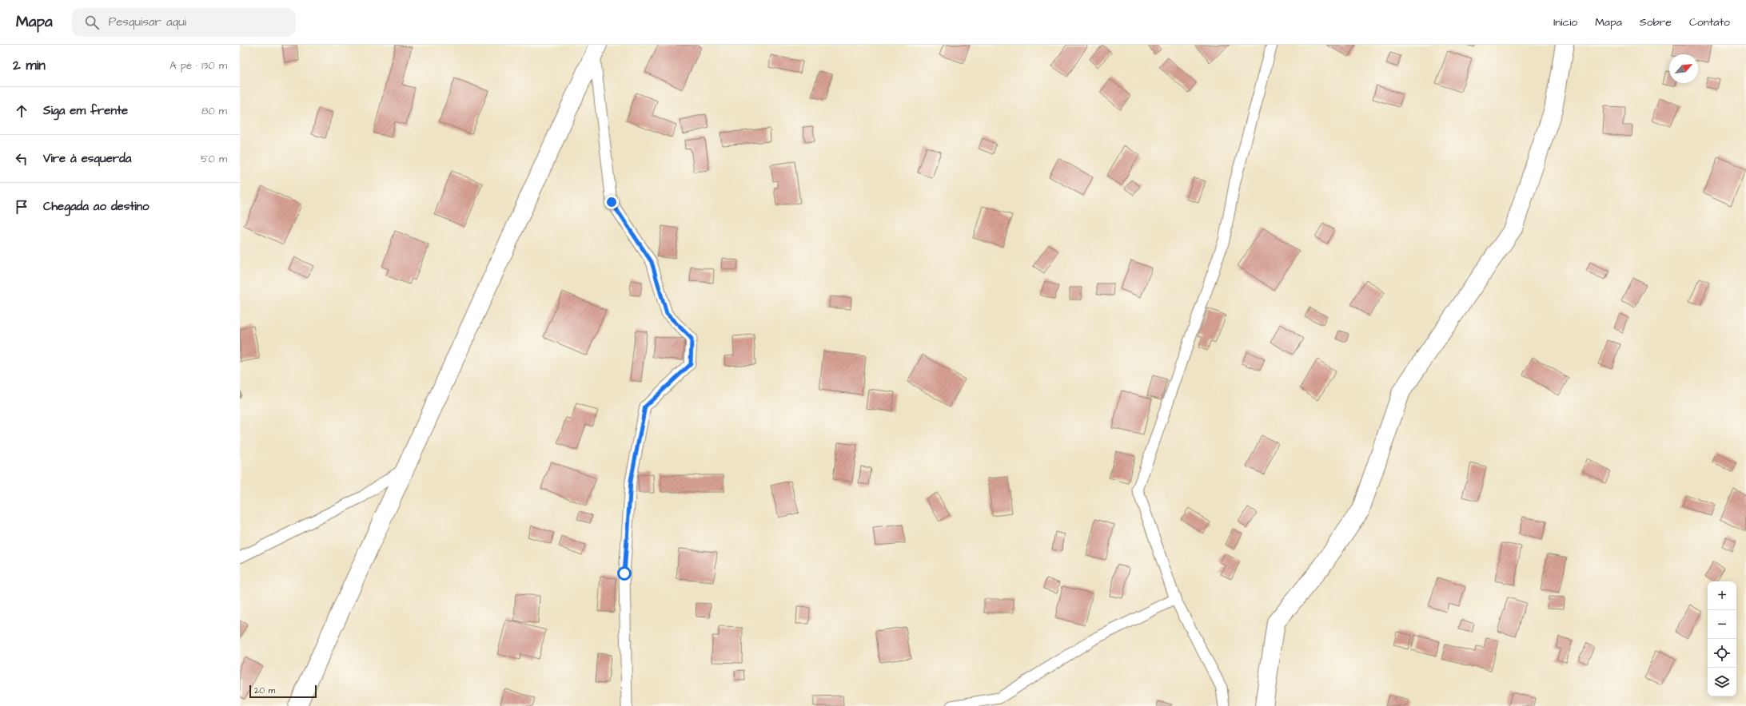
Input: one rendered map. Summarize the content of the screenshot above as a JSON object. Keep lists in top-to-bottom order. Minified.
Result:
{"scale_bar":"20 m","north":"top right","page":{"header":"Mapa","search":"Pesquisar aqui","nav":["Início","Mapa","Sobre","Contato"],"heading":["2 min","A pé · 130 m"],"list":[["Siga em frente","80 m"],["Vire à esquerda","50 m"],"Chegada ao destino"],"map_buttons":["+","−"],"scale":"20 m"}}
